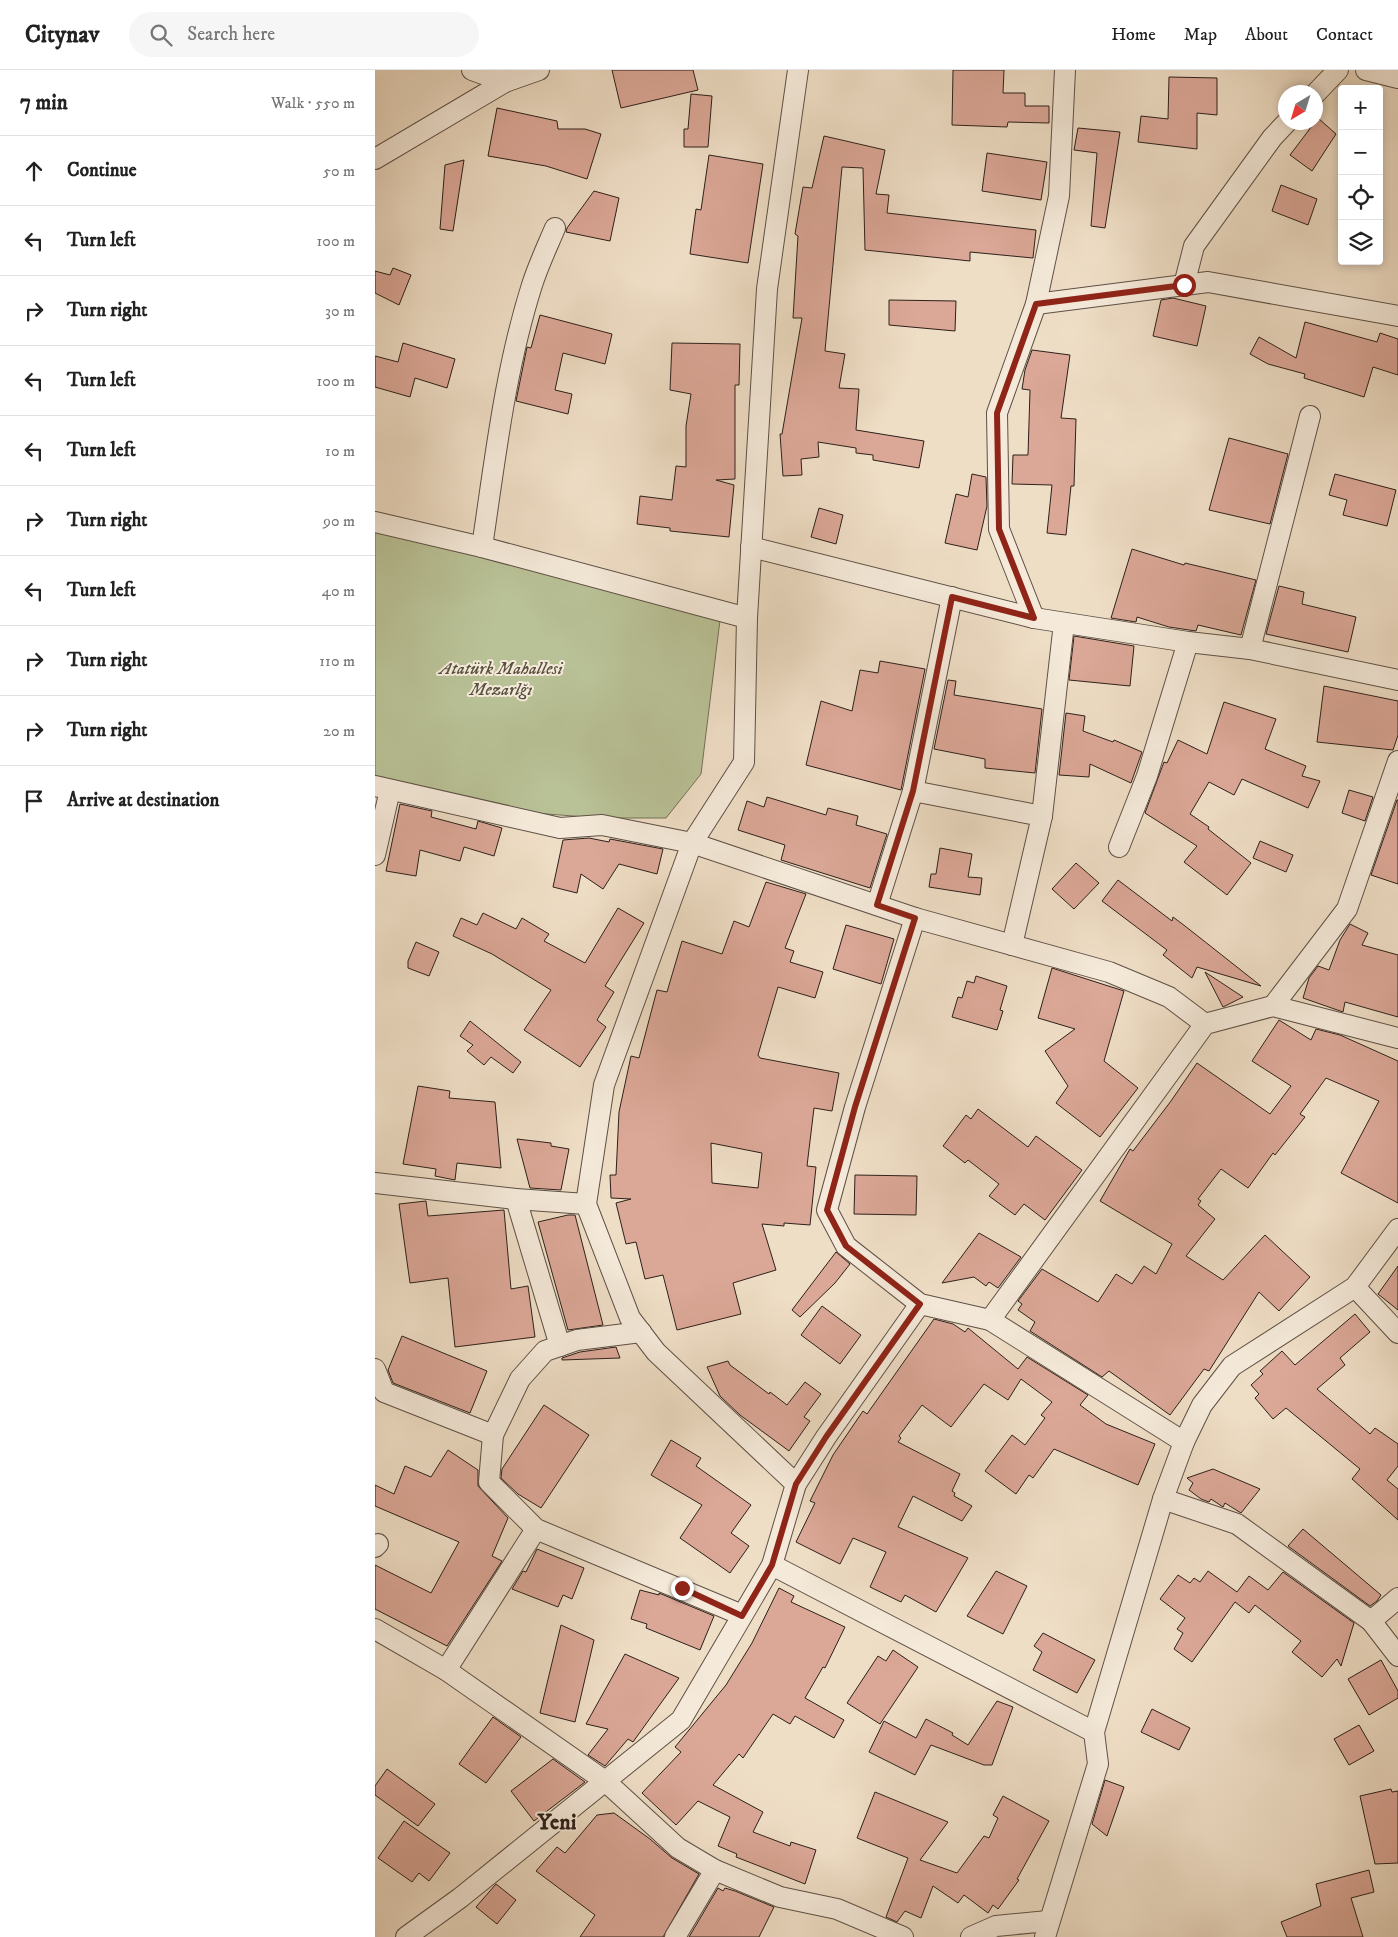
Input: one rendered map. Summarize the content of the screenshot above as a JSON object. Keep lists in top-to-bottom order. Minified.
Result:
{"districts":["Yeni"],"parks":["Atatürk Mahallesi Mezarlğı"],"north":"bottom left","page":{"header":"Citynav","search":"Search here","nav":["Home","Map","About","Contact"],"heading":["7 min","Walk · 550 m"],"map_buttons":["+","−"],"list":[["Continue","50 m"],["Turn left","100 m"],["Turn right","30 m"],["Turn left","100 m"],["Turn left","10 m"],["Turn right","90 m"],["Turn left","40 m"],["Turn right","110 m"],["Turn right","20 m"],"Arrive at destination"]}}
